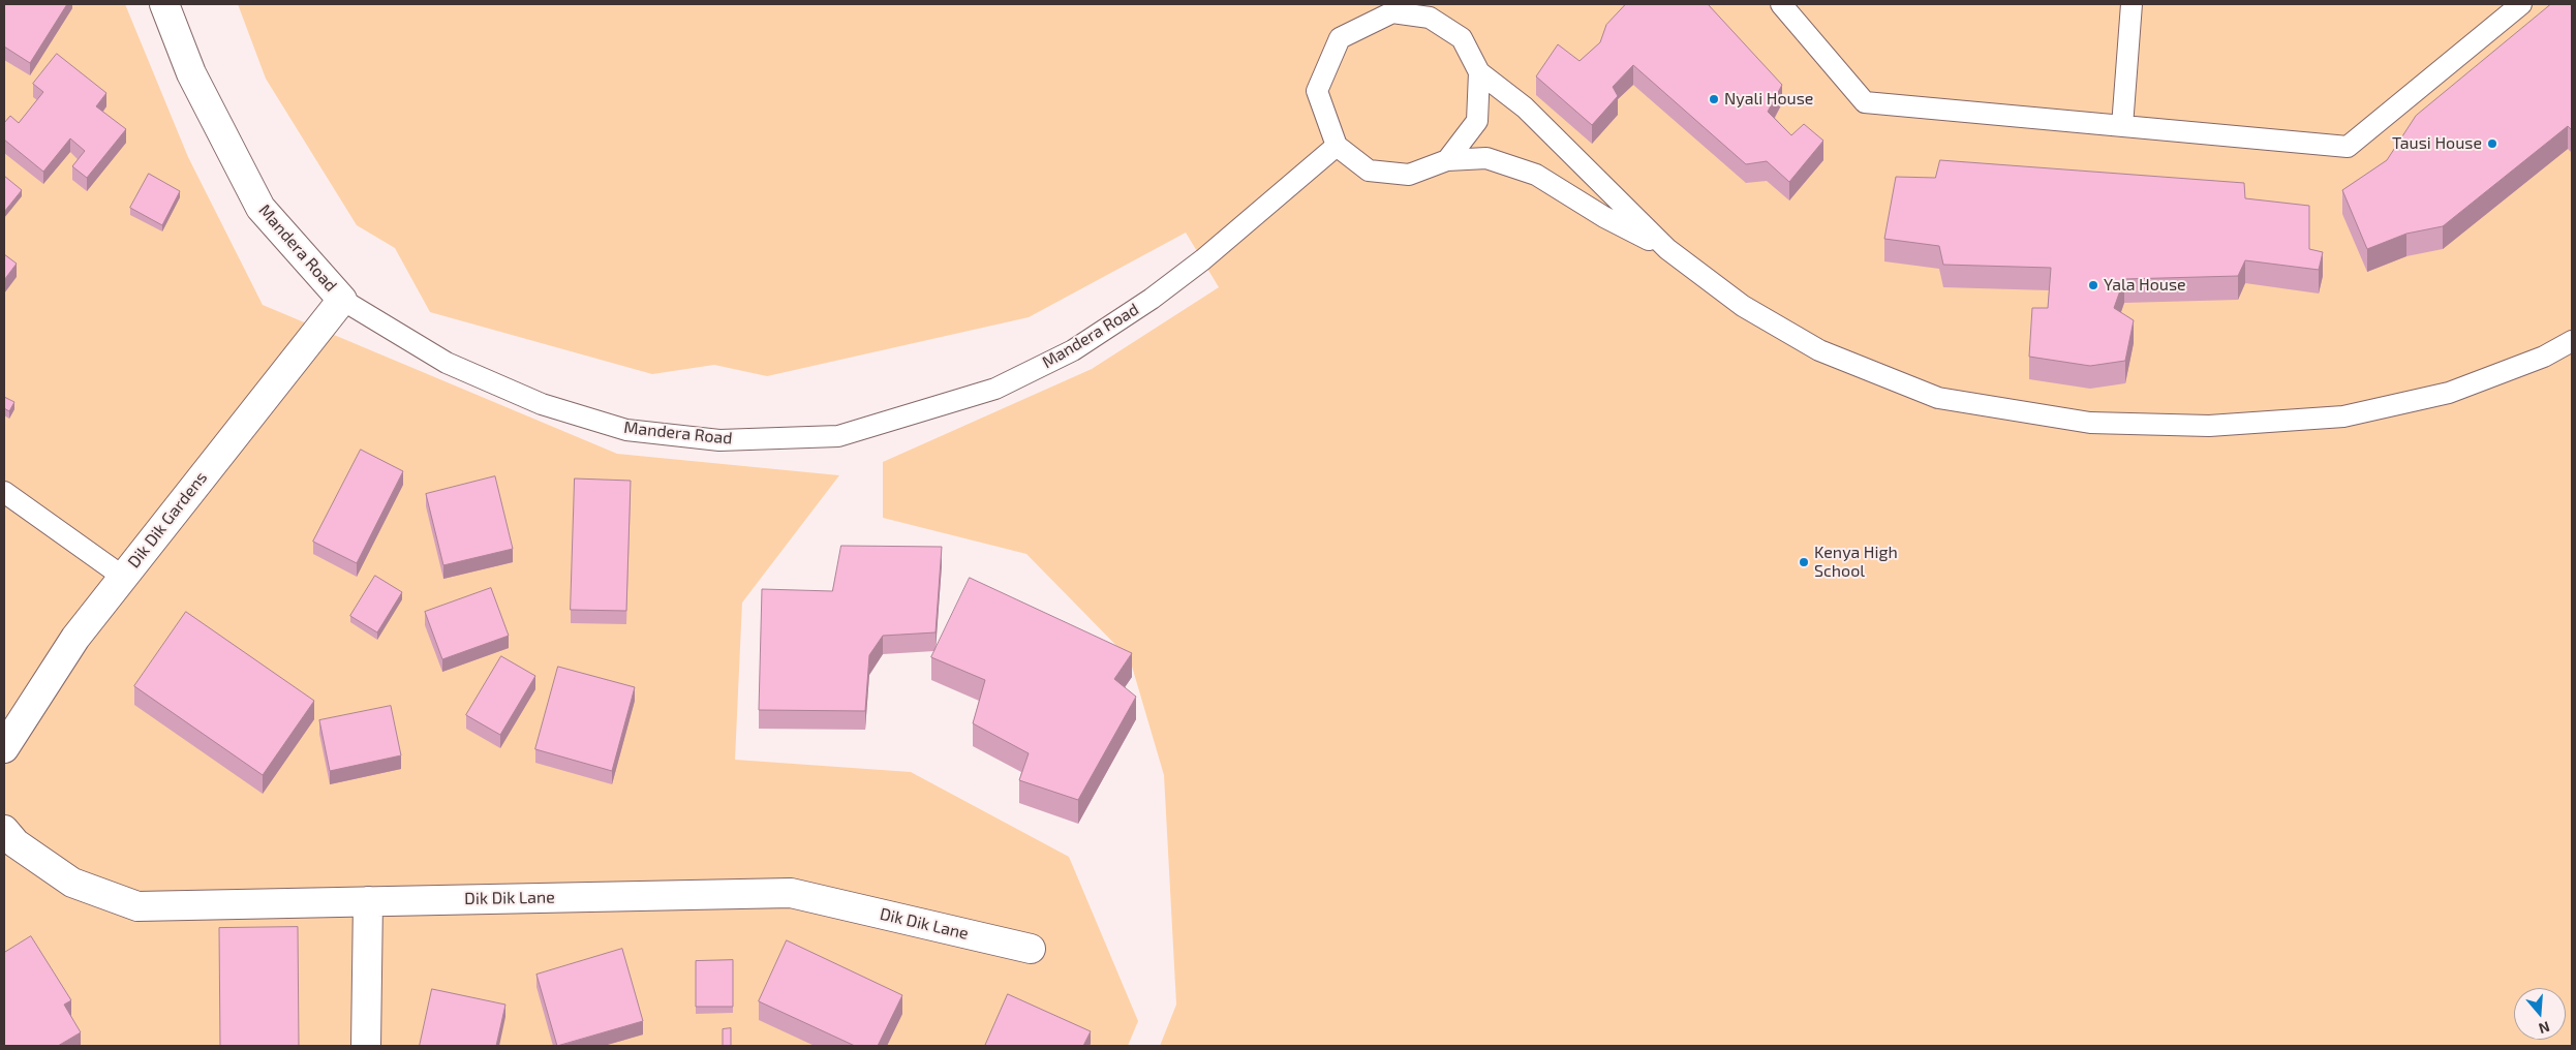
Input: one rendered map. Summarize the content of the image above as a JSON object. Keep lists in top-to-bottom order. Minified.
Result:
{"streets":{"street":["Mandera Road","Dik Dik Gardens","Dik Dik Lane"]},"crossings":[["Mandera Road","Dik Dik Gardens"]],"places":["Nyali House","Tausi House","Yala House","Kenya High School"],"north":"bottom"}
